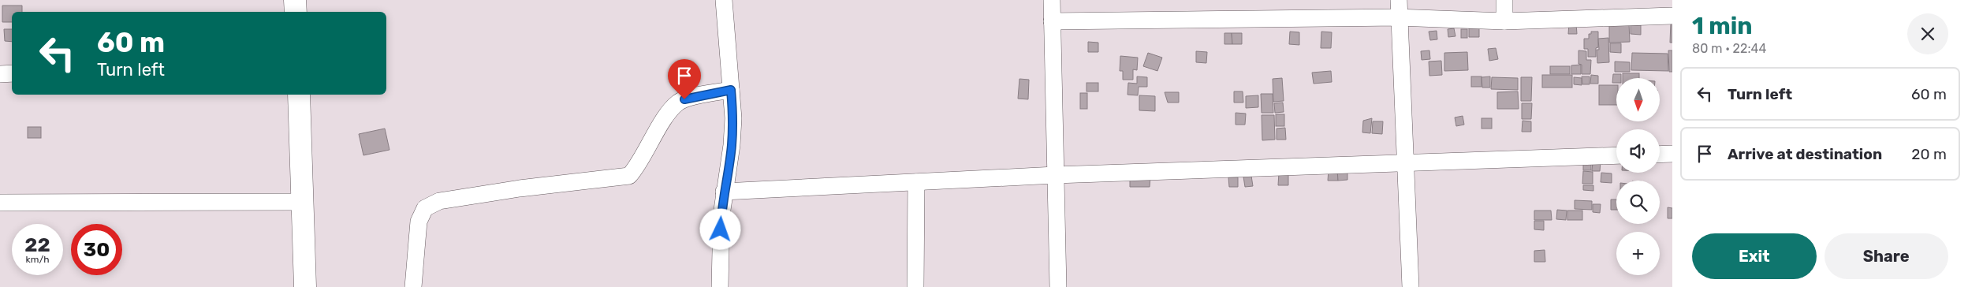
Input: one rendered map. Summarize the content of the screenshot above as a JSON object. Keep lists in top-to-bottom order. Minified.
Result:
{"north":"bottom","page":{"heading":["1 min","80 m · 22:44"],"turn":["60 m","Turn left"],"list":[{"name":"Turn left","value":"60 m"},{"name":"Arrive at destination","value":"20 m"}],"map_buttons":"+","speed":"22 km/h","limit":"30","buttons":["Exit","Share"]}}
